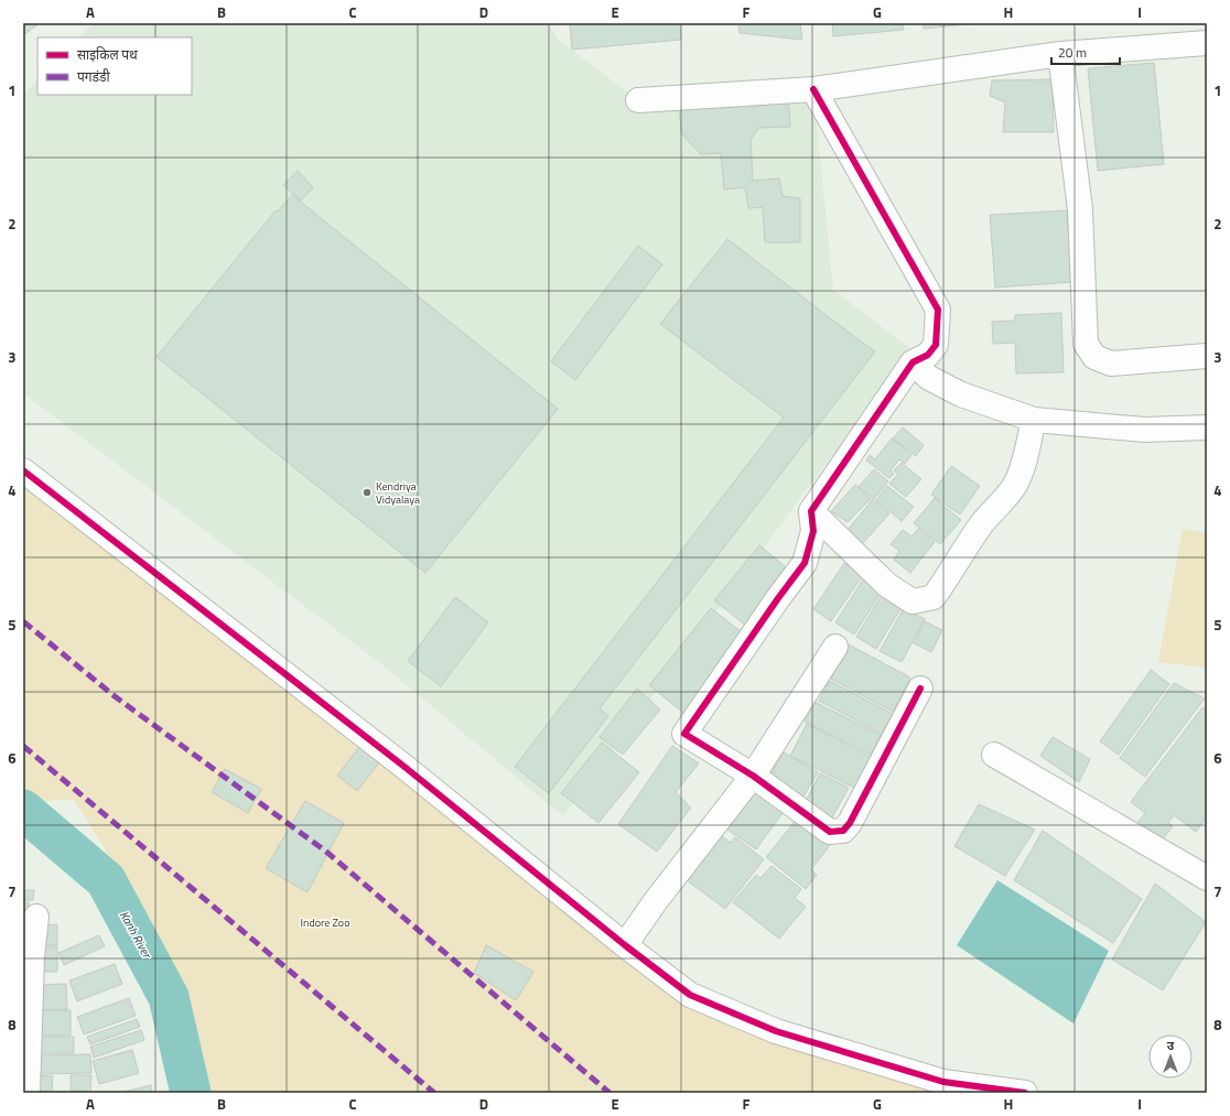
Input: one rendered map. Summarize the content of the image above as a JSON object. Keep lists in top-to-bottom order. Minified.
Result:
{"water":["Kanh River"],"parks":["Indore Zoo"],"places":["Kendriya Vidyalaya"],"legend":["साइकिल पथ","पगडंडी"],"scale_bar":"20 m","north":"top","grid":{"columns":["A","B","C","D","E","F","G","H","I"],"rows":["1","2","3","4","5","6","7","8"]}}
